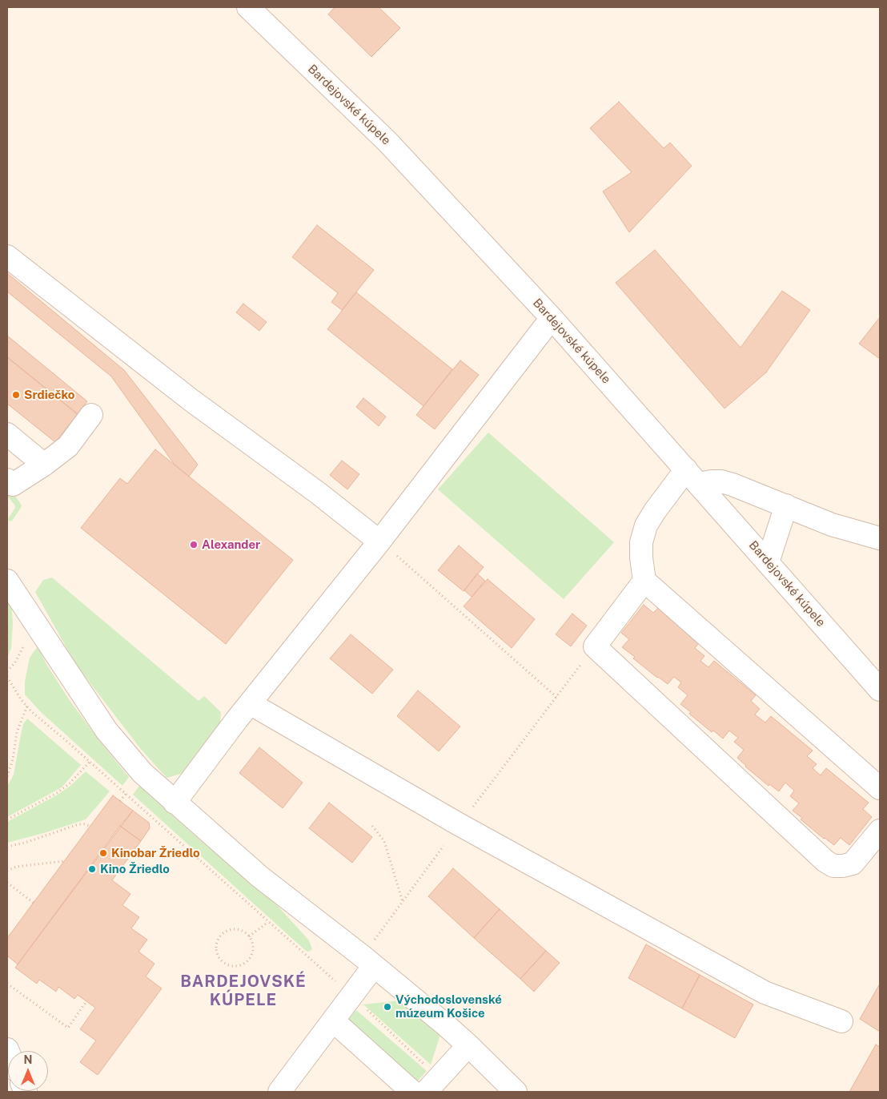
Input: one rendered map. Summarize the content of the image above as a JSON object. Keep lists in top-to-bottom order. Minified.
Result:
{"streets":{"street":["Bardejovské kúpele"]},"districts":["BARDEJOVSKÉ KÚPELE"],"places":["Srdiečko","Alexander","Kinobar Žriedlo","Kino Žriedlo","Východoslovenské múzeum Košice"],"north":"top"}
